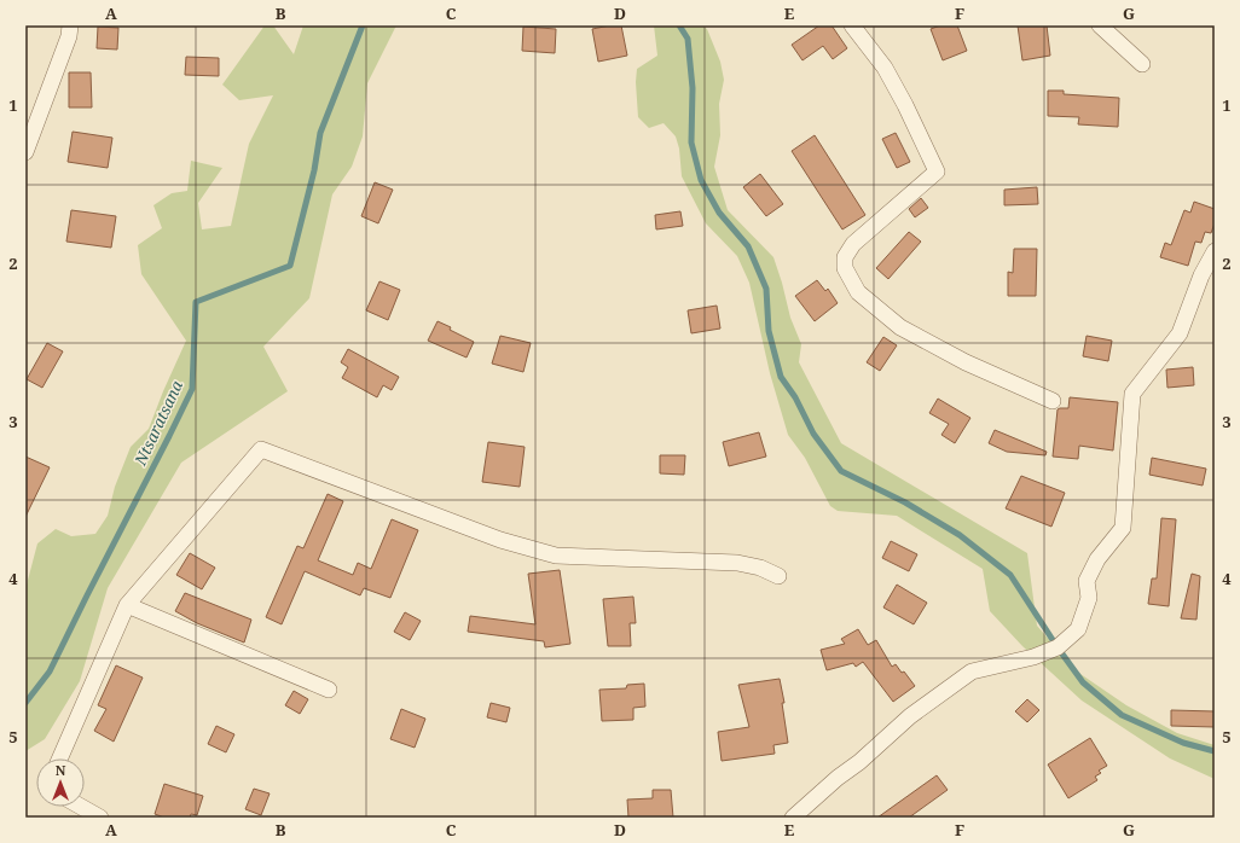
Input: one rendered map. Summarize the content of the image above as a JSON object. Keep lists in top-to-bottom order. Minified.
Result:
{"water":["Ntsaratsana"],"north":"top","grid":{"columns":["A","B","C","D","E","F","G"],"rows":["1","2","3","4","5"]}}
